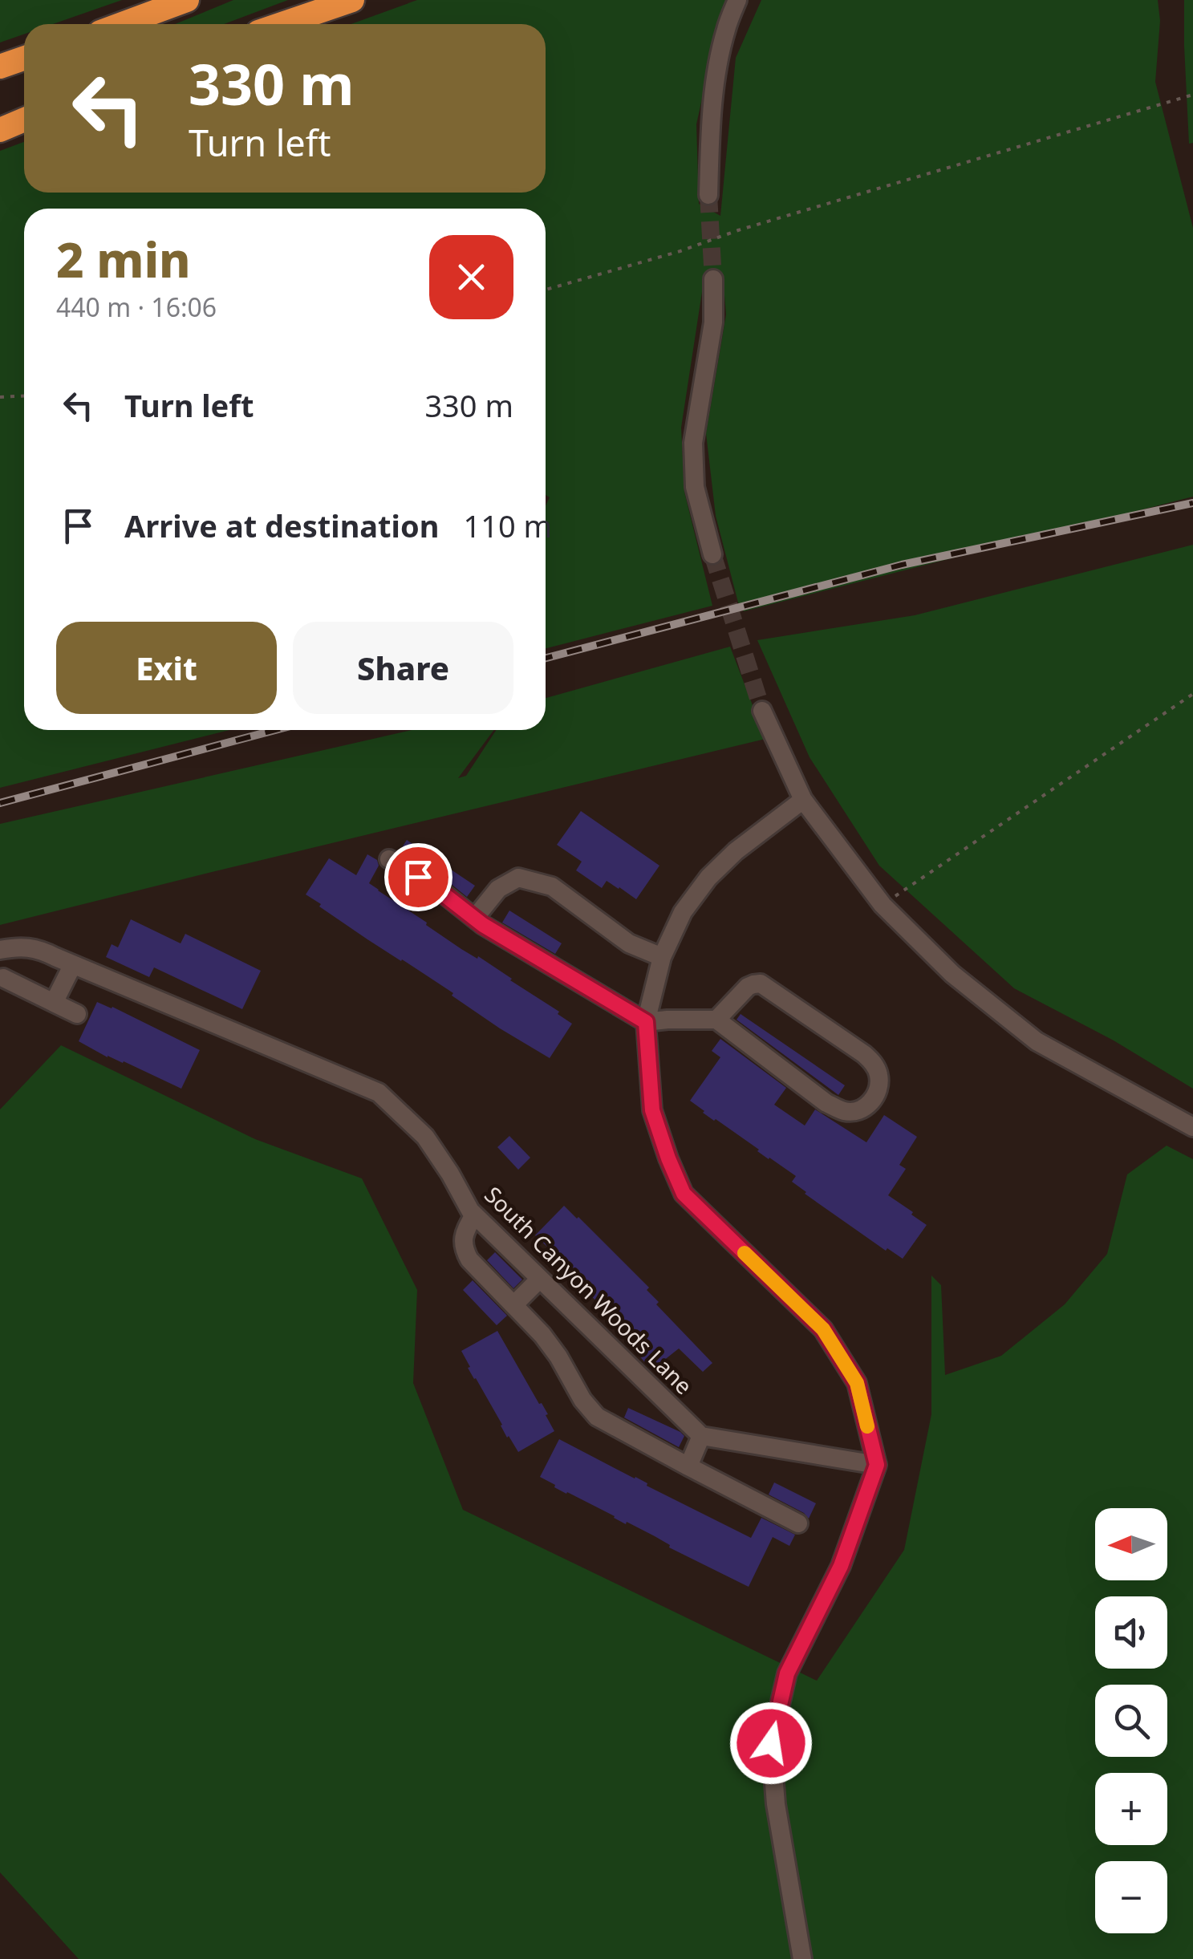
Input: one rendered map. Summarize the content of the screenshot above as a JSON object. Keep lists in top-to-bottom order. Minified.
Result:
{"streets":{"street":["South Canyon Woods Lane"]},"north":"left","page":{"turn":["330 m","Turn left"],"heading":["2 min","440 m · 16:06"],"list":[{"name":"Turn left","value":"330 m"},{"name":"Arrive at destination","value":"110 m"}],"buttons":["Exit","Share"],"map_buttons":["+","−"]}}
